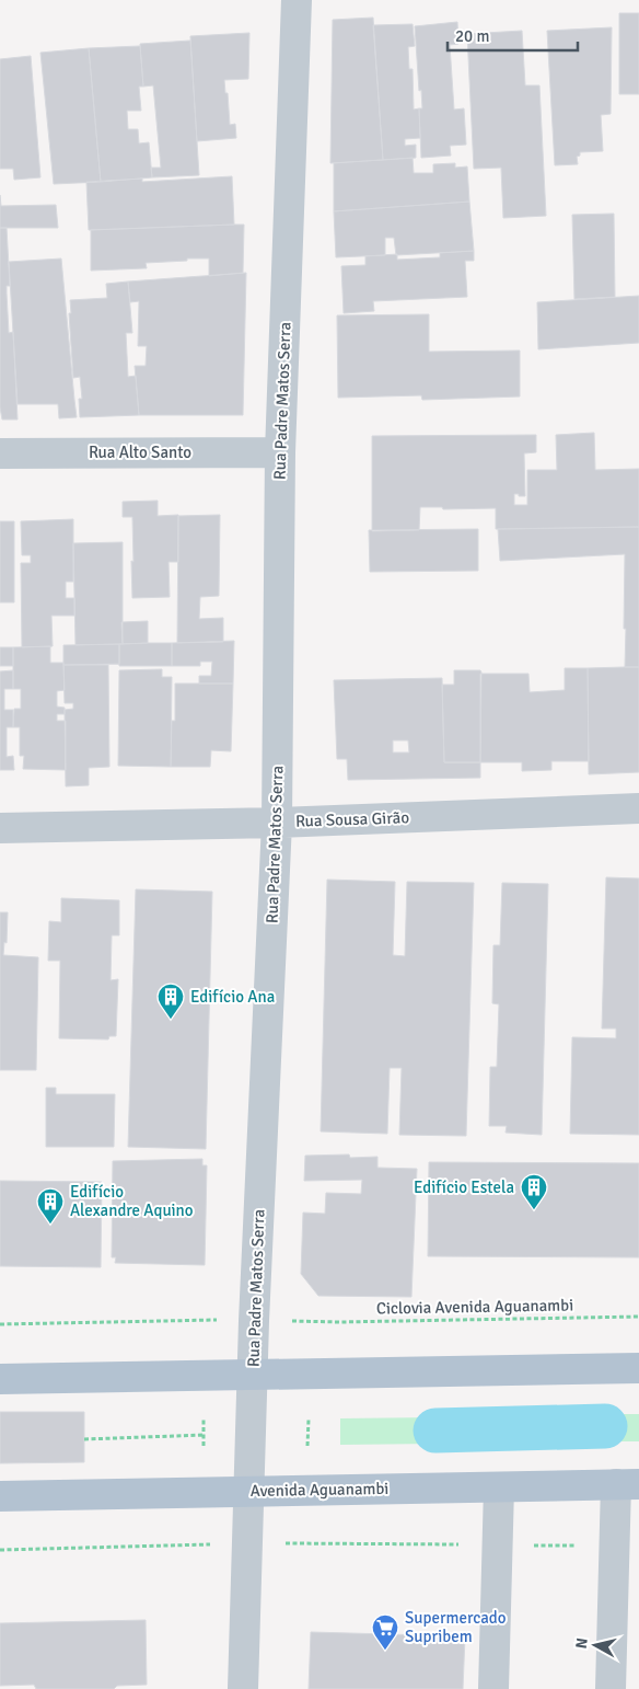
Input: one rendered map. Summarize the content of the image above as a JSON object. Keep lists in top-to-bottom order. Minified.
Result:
{"streets":{"main road":["Avenida Aguanambi"],"street":["Rua Padre Matos Serra","Rua Alto Santo","Rua Sousa Girão"],"path":["Ciclovia Avenida Aguanambi"]},"crossings":[["Rua Padre Matos Serra","Rua Alto Santo"],["Rua Padre Matos Serra","Rua Sousa Girão"],["Rua Padre Matos Serra","Avenida Aguanambi"]],"places":{"building":["Edifício Ana","Edifício Estela","Edifício Alexandre Aquino"],"supermarket":["Supermercado Supribem"]},"scale_bar":"20 m","north":"left"}
